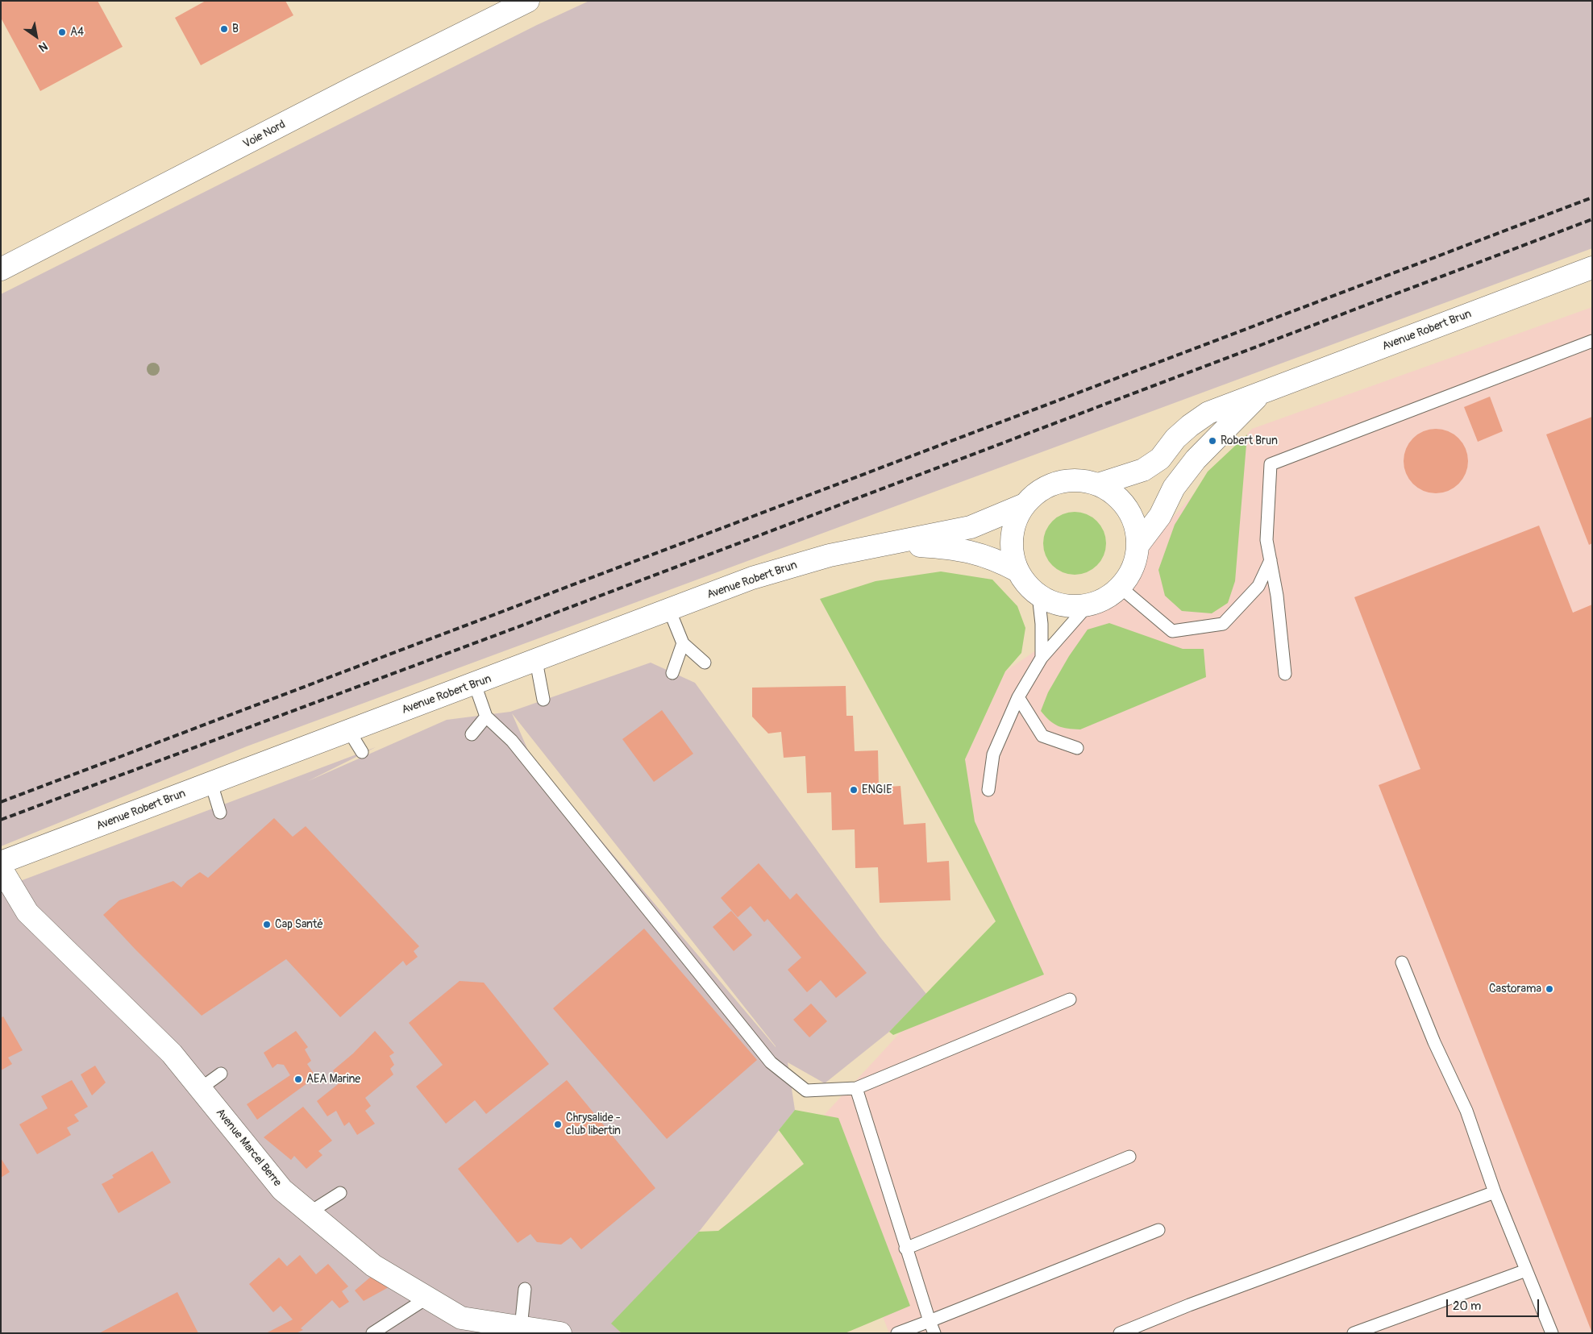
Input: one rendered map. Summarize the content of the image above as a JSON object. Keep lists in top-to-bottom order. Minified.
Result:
{"streets":{"street":["Voie Nord","Avenue Robert Brun","Avenue Marcel Berre"]},"places":["B","A4","Robert Brun","ENGIE","Cap Santé","Castorama","AEA Marine","Chrysalide - club libertin"],"scale_bar":"20 m","north":"bottom right"}
